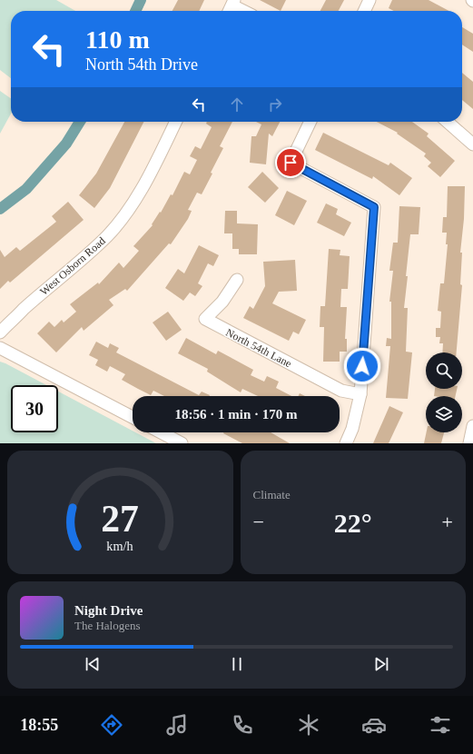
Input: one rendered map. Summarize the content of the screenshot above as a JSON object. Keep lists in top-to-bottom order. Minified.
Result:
{"streets":{"street":["West Osborn Road","North 54th Lane"]},"page":{"turn":["110 m","North 54th Drive"],"limit":"30","trip":"18:56 · 1 min · 170 m","tile":"Climate","heat":["−","22°","+"],"song":["Night Drive","The Halogens"],"tabs":"18:55","gauge":["27","km/h"]}}
